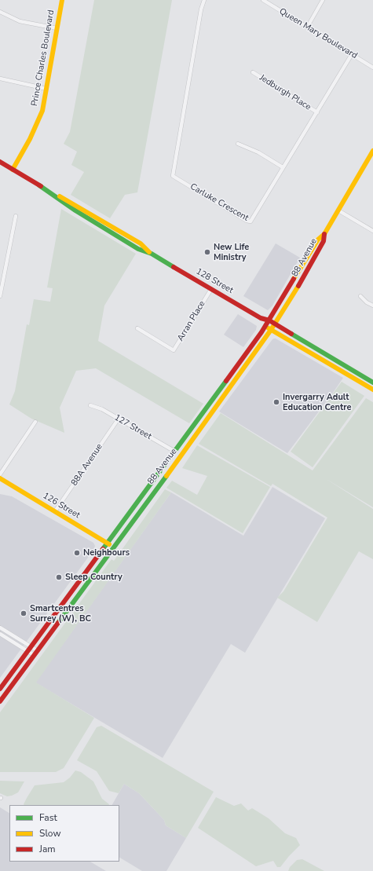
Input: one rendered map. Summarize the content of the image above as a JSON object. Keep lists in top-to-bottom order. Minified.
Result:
{"streets":{"main road":["Prince Charles Boulevard","88 Avenue","128 Street","126 Street"],"street":["Queen Mary Boulevard","Jedburgh Place","Carluke Crescent","Arran Place","127 Street","88A Avenue"]},"crossings":[["Queen Mary Boulevard","Carluke Crescent"],["Prince Charles Boulevard","128 Street"],["Jedburgh Place","Carluke Crescent"],["88 Avenue","128 Street"],["88 Avenue","127 Street"],["88 Avenue","126 Street"],["128 Street","Arran Place"],["127 Street","88A Avenue"],["88A Avenue","126 Street"]],"places":["New Life Ministry","Invergarry Adult Education Centre","Neighbours","Sleep Country","Smartcentres Surrey (W), BC"],"legend":["Fast","Slow","Jam"]}
